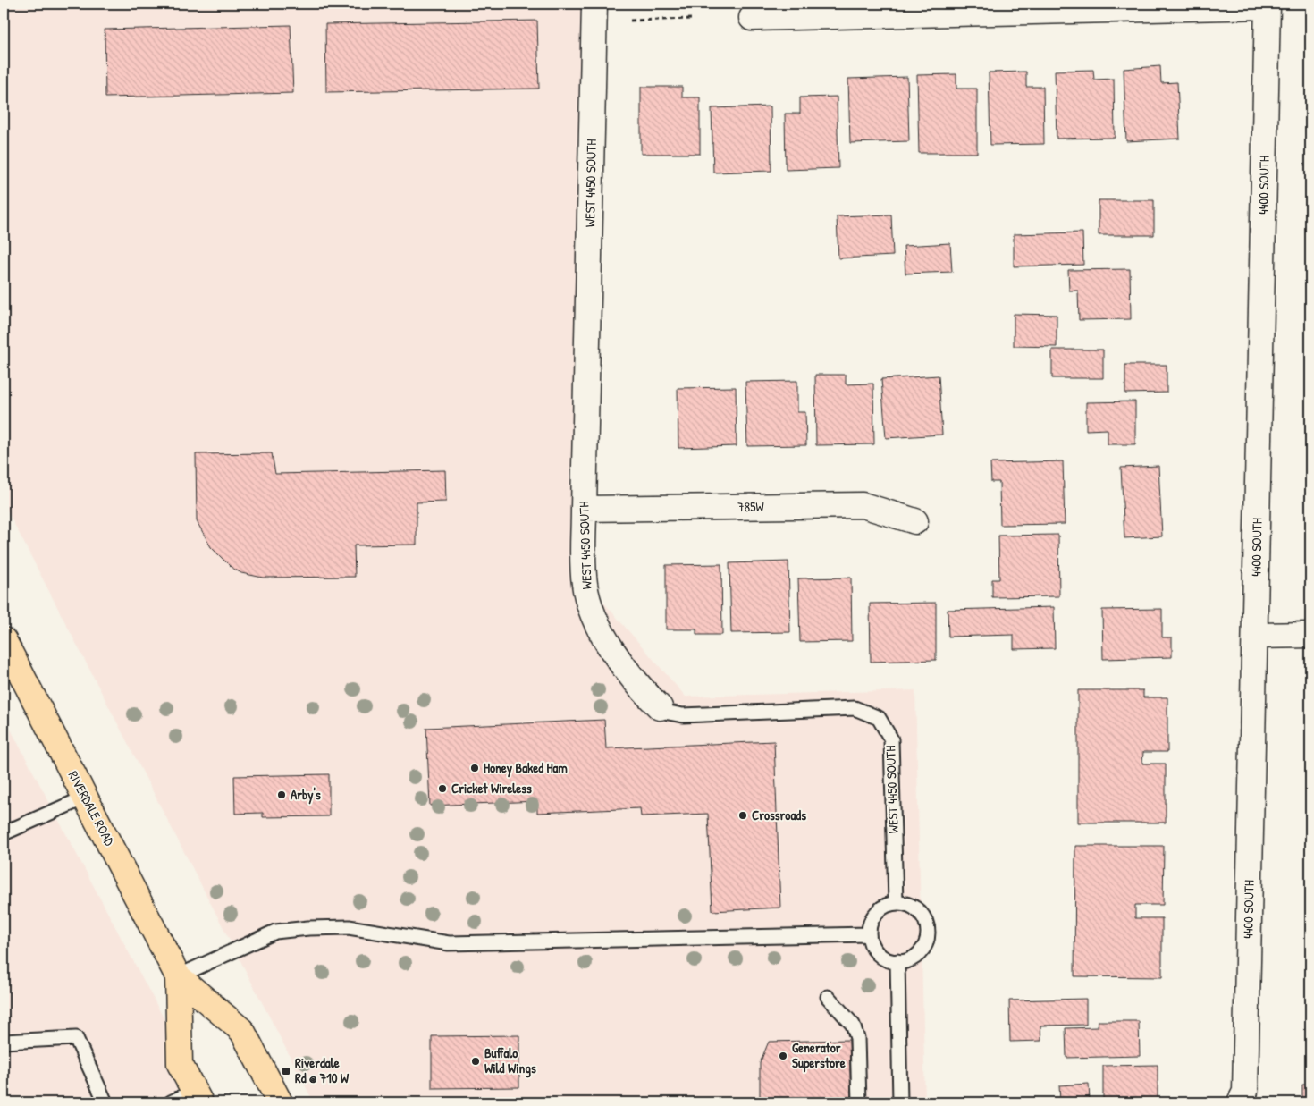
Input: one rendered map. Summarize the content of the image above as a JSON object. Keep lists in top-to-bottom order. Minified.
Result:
{"streets":{"main road":["RIVERDALE ROAD"],"street":["WEST 4450 SOUTH","4400 SOUTH","785W"]},"crossings":[["WEST 4450 SOUTH","785W"]],"places":{"other":["Honey Baked Ham","Cricket Wireless","Arby's","Crossroads","Generator Superstore","Buffalo Wild Wings"],"transit":["Riverdale Rd @ 710 W"]}}
